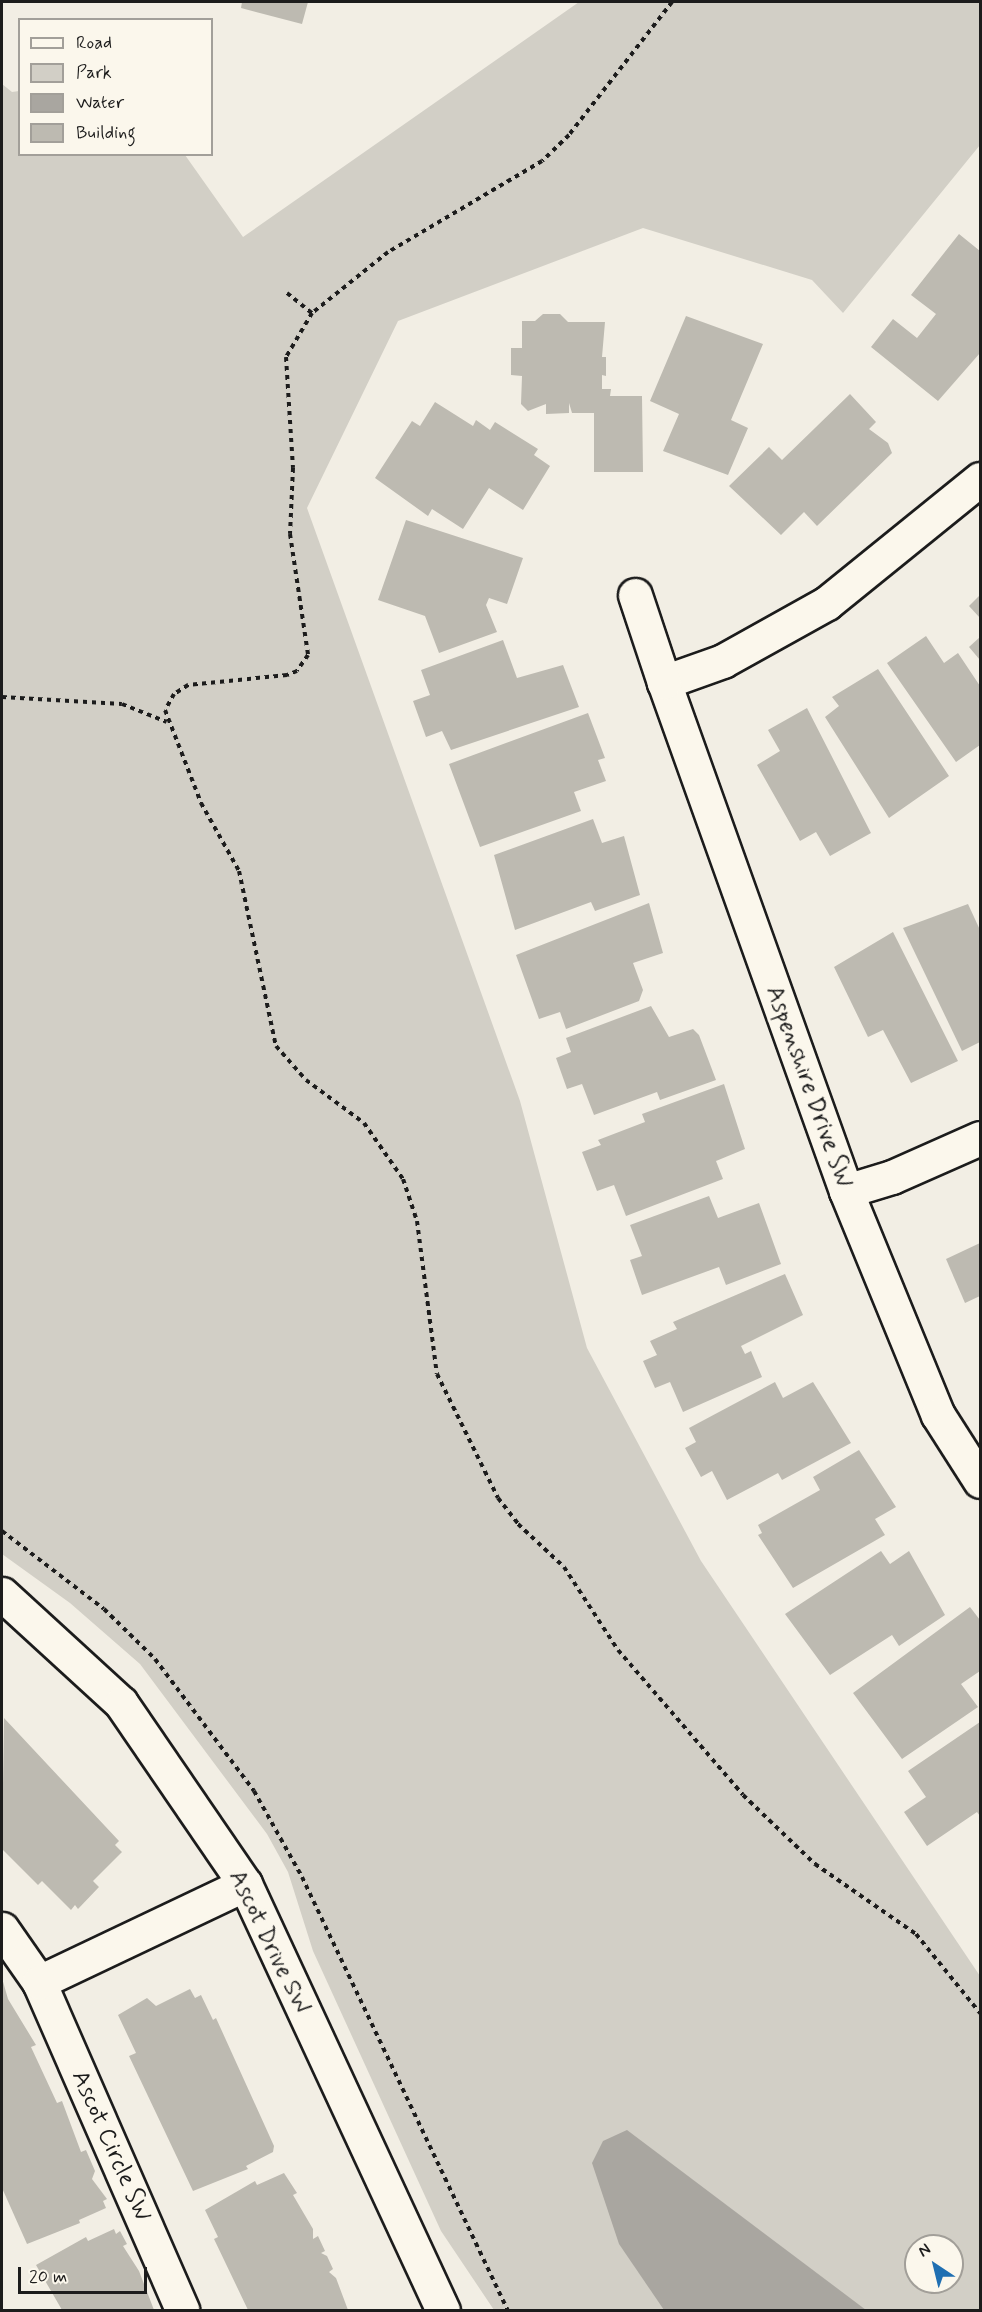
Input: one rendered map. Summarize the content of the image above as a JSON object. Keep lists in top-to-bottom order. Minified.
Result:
{"streets":{"street":["Aspenshire Drive SW","Ascot Drive SW","Ascot Circle SW"]},"legend":["Road","Park","Water","Building"],"scale_bar":"20 m","north":"top left"}
